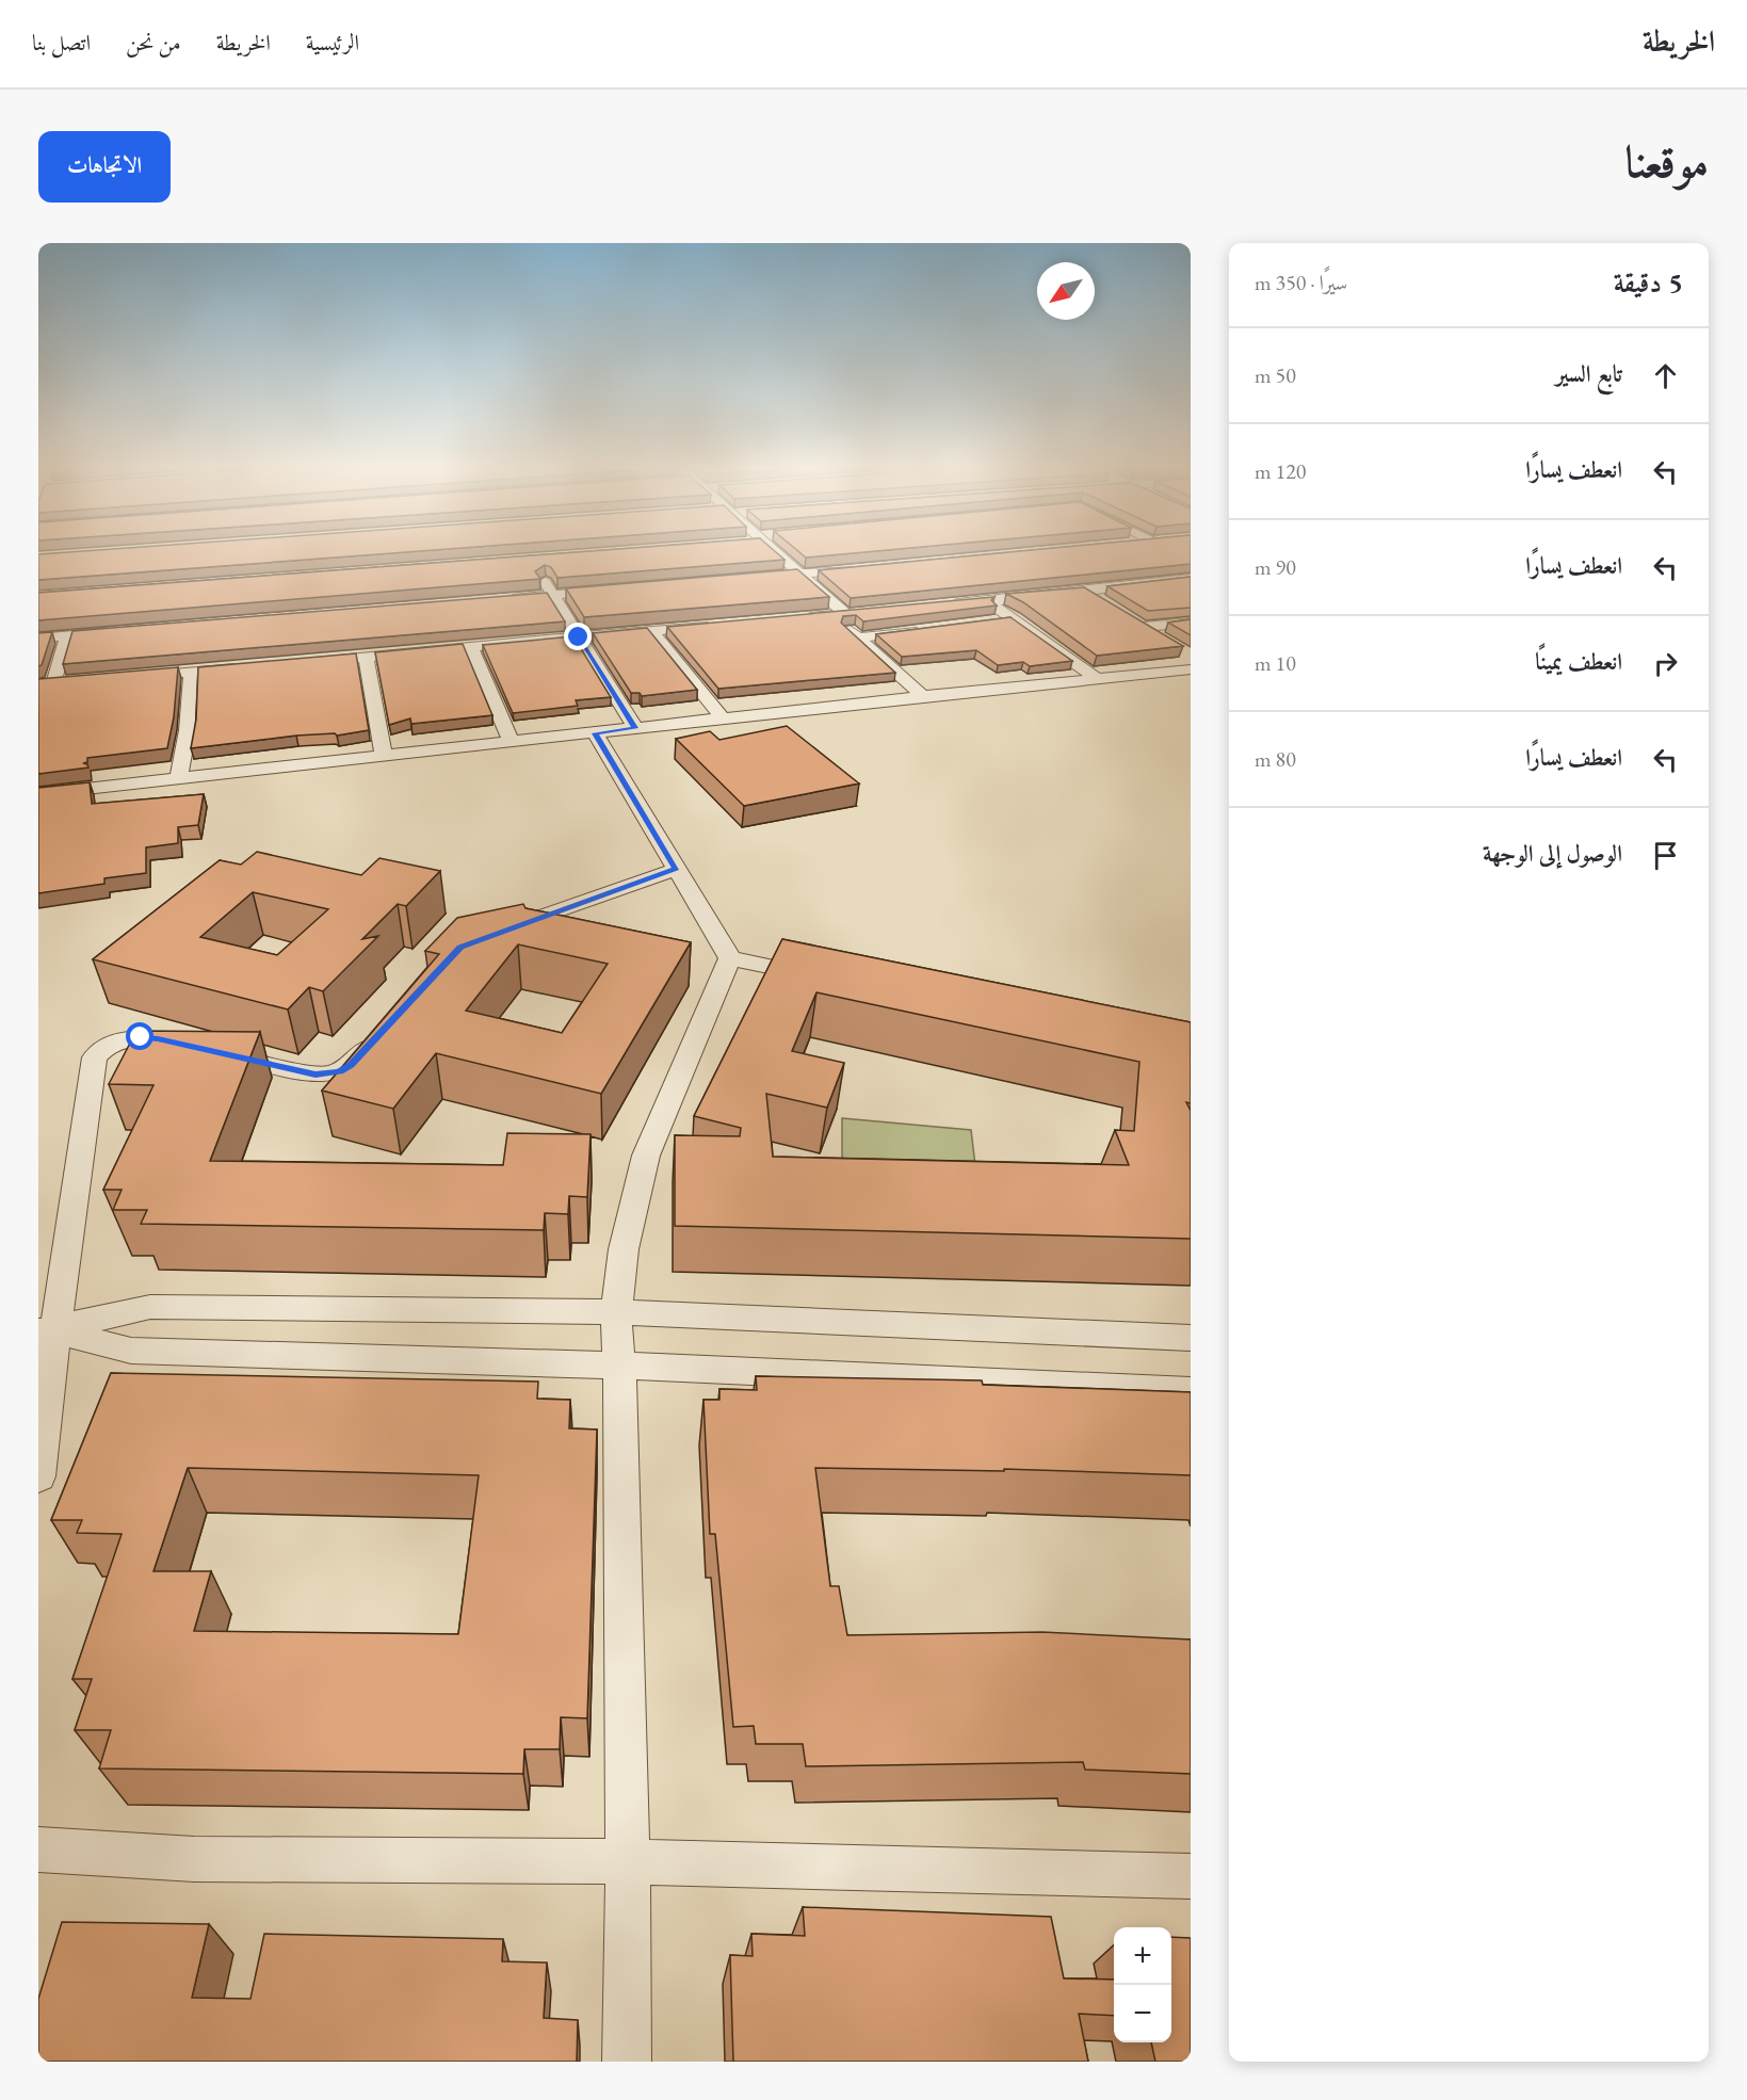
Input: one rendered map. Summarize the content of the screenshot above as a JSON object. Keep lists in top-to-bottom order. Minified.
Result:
{"north":"bottom left","page":{"header":"الخريطة","nav":["الرئيسية","الخريطة","من نحن","اتصل بنا"],"title":"موقعنا","buttons":"الاتجاهات","heading":["5 دقيقة","سيرًا · 350 m"],"list":[["تابع السير","50 m"],["انعطف يسارًا","120 m"],["انعطف يسارًا","90 m"],["انعطف يمينًا","10 m"],["انعطف يسارًا","80 m"],"الوصول إلى الوجهة"],"map_buttons":["+","−"]}}
